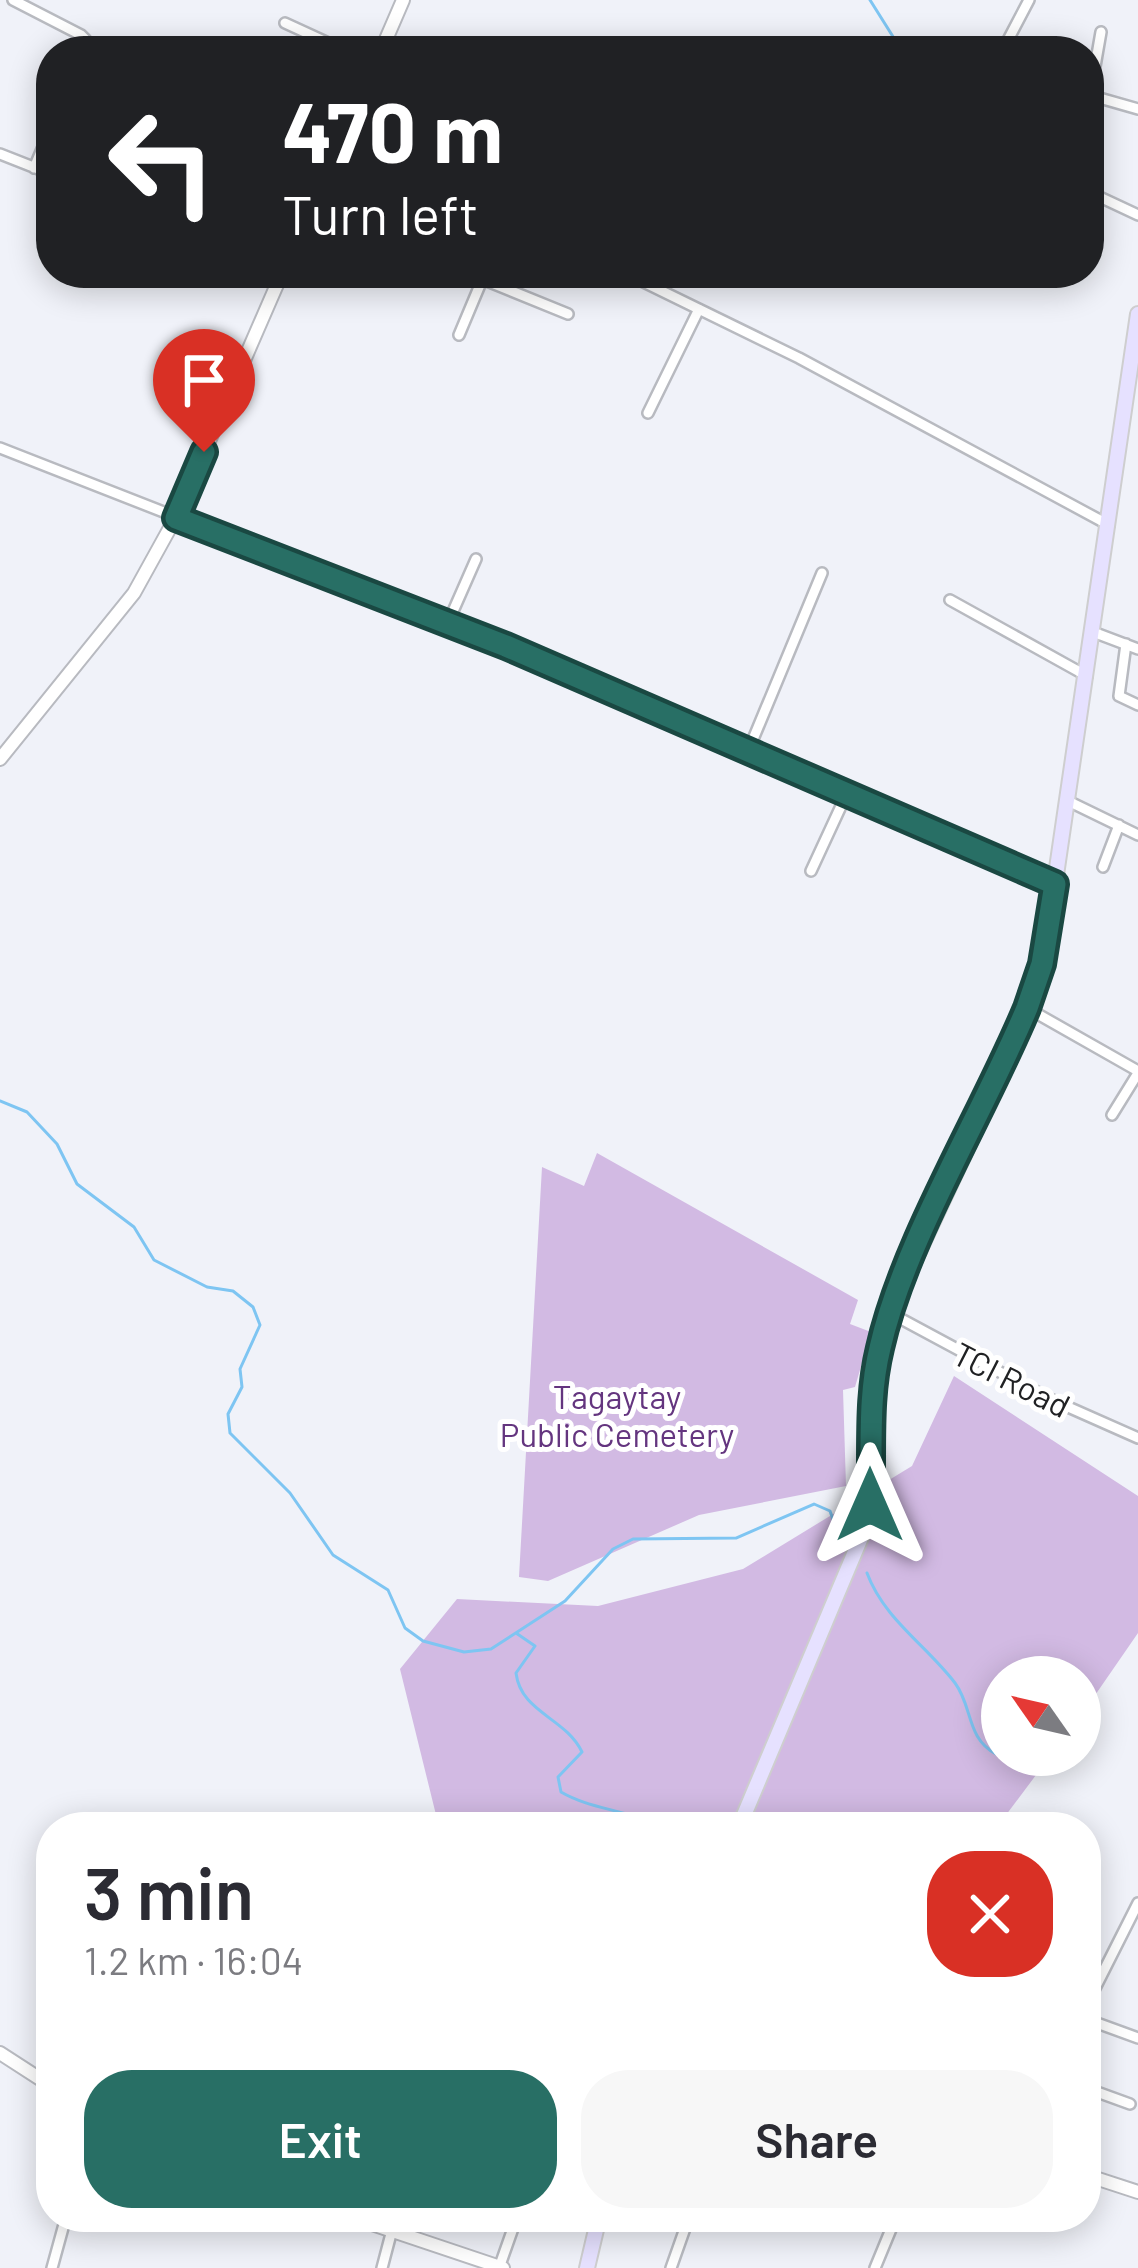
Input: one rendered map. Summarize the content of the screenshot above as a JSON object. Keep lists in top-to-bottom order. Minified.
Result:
{"streets":{"street":["TCI Road"]},"parks":["Tagaytay Public Cemetery"],"north":"top left","page":{"turn":["470 m","Turn left"],"heading":["3 min","1.2 km · 16:04"],"buttons":["Exit","Share"]}}
